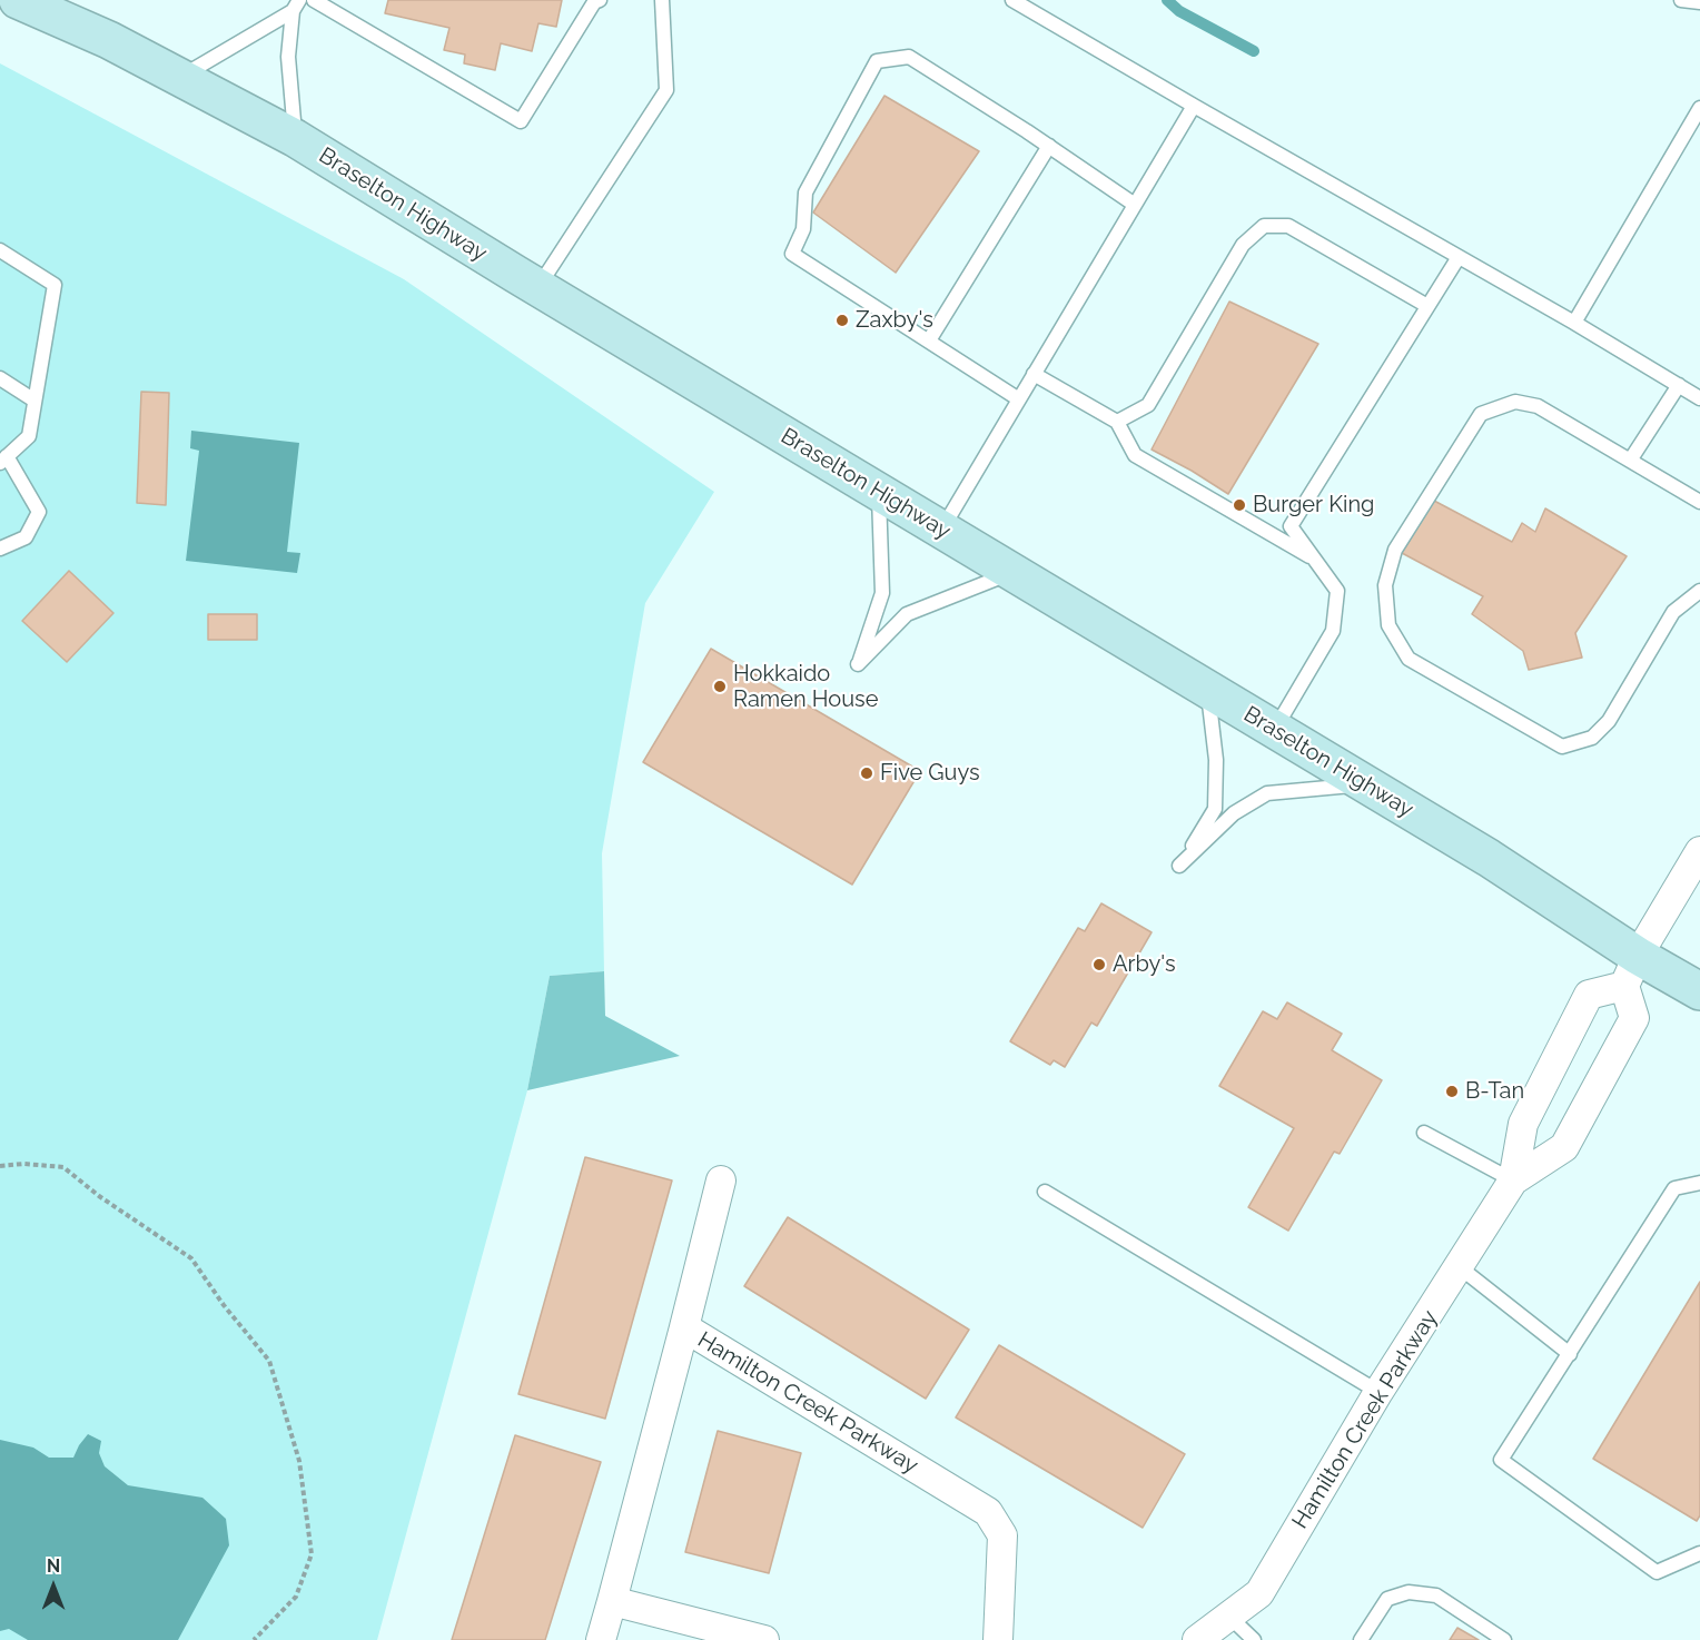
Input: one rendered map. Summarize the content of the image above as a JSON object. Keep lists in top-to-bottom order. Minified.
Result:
{"streets":{"main road":["Braselton Highway"],"street":["Hamilton Creek Parkway"]},"crossings":[["Braselton Highway","Hamilton Creek Parkway"]],"places":["Zaxby's","Burger King","Hokkaido Ramen House","Five Guys","Arby's","B-Tan"],"north":"top"}
